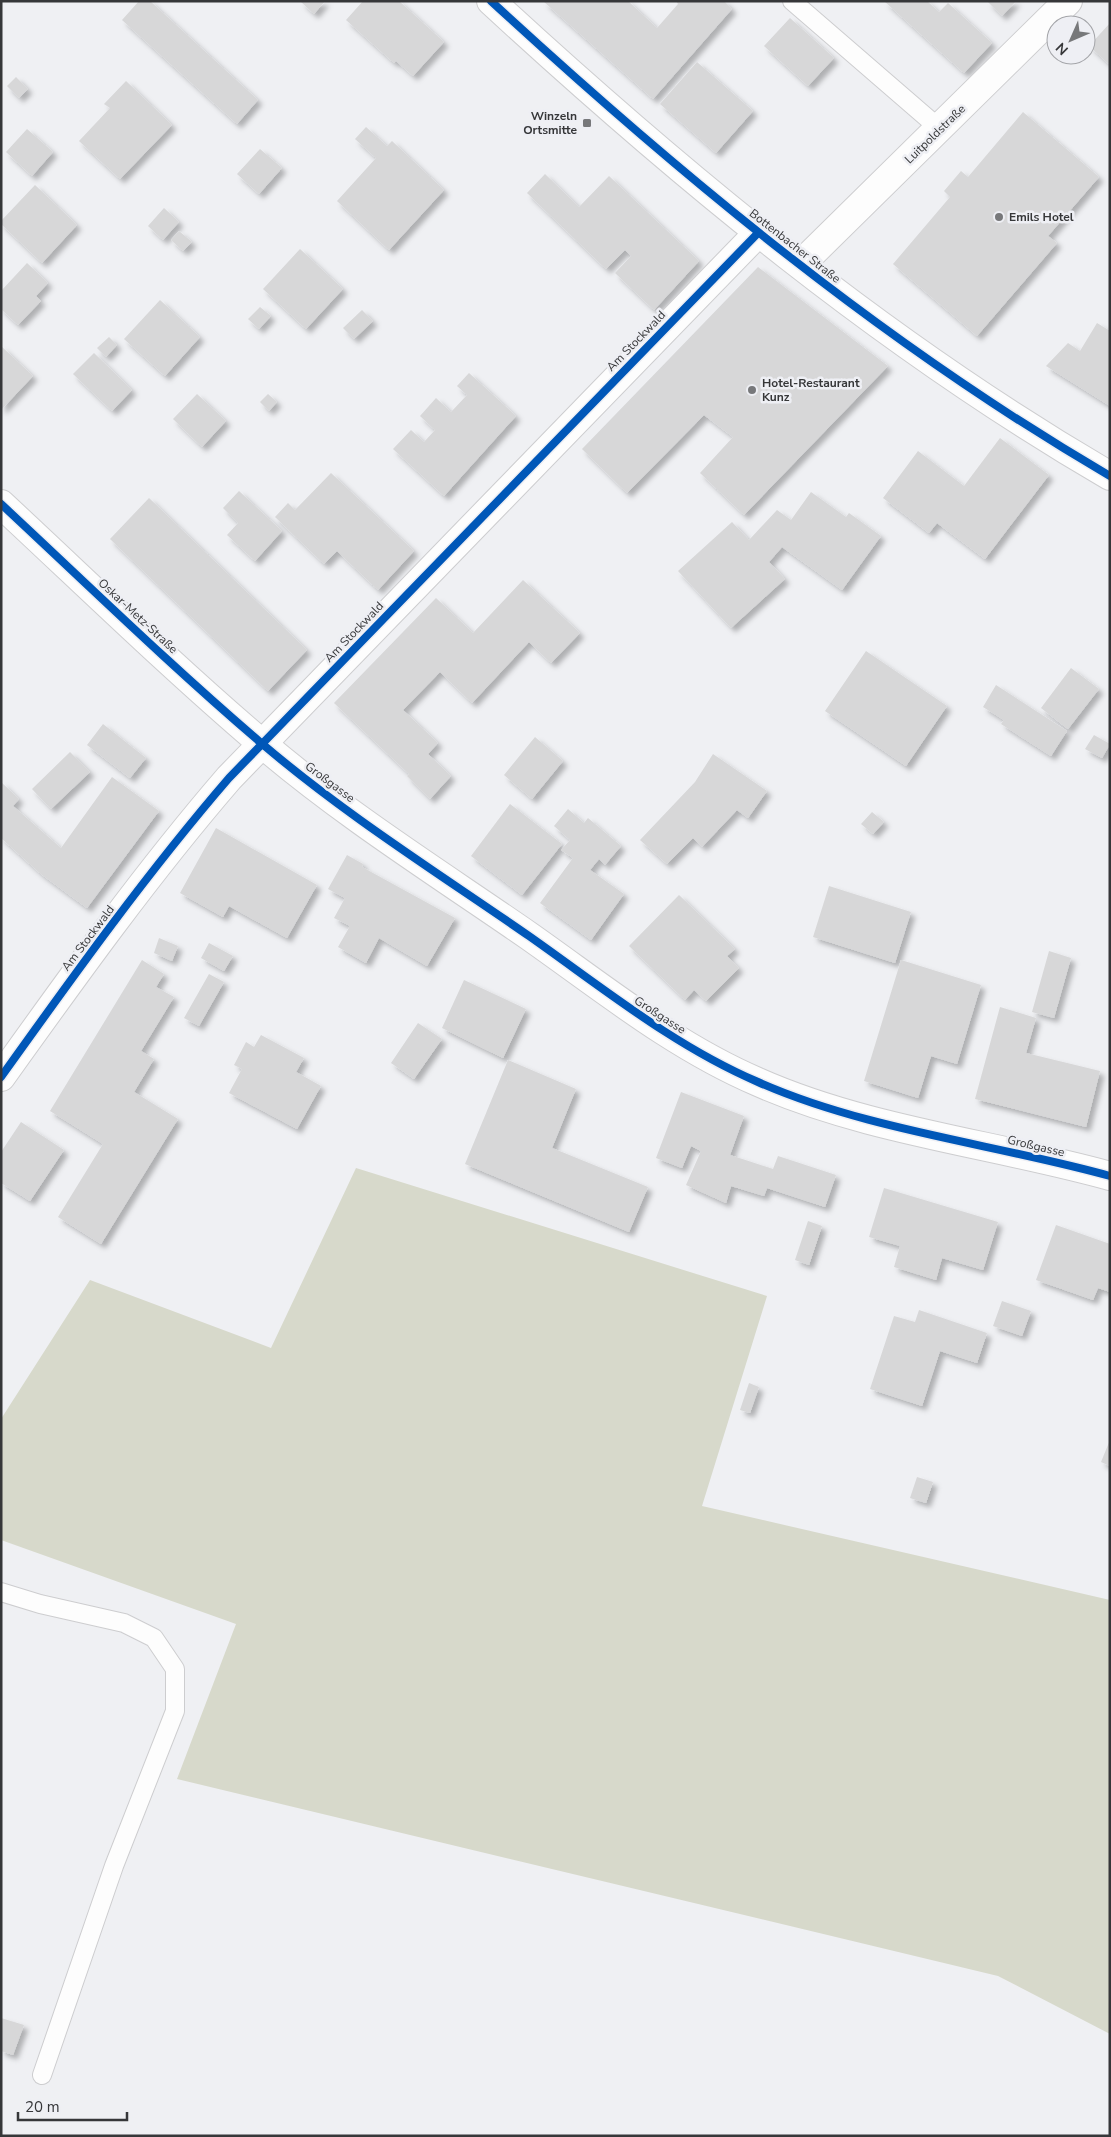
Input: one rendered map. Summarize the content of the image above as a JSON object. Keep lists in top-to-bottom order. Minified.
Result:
{"streets":{"street":["Luitpoldstraße","Bottenbacher Straße","Am Stockwald","Oskar-Metz-Straße","Großgasse"]},"crossings":[["Luitpoldstraße","Bottenbacher Straße"],["Bottenbacher Straße","Am Stockwald"],["Am Stockwald","Oskar-Metz-Straße"],["Am Stockwald","Großgasse"],["Oskar-Metz-Straße","Großgasse"]],"places":{"transit":["Winzeln Ortsmitte"],"other":["Emils Hotel","Hotel-Restaurant Kunz"]},"scale_bar":"20 m","north":"bottom left"}
